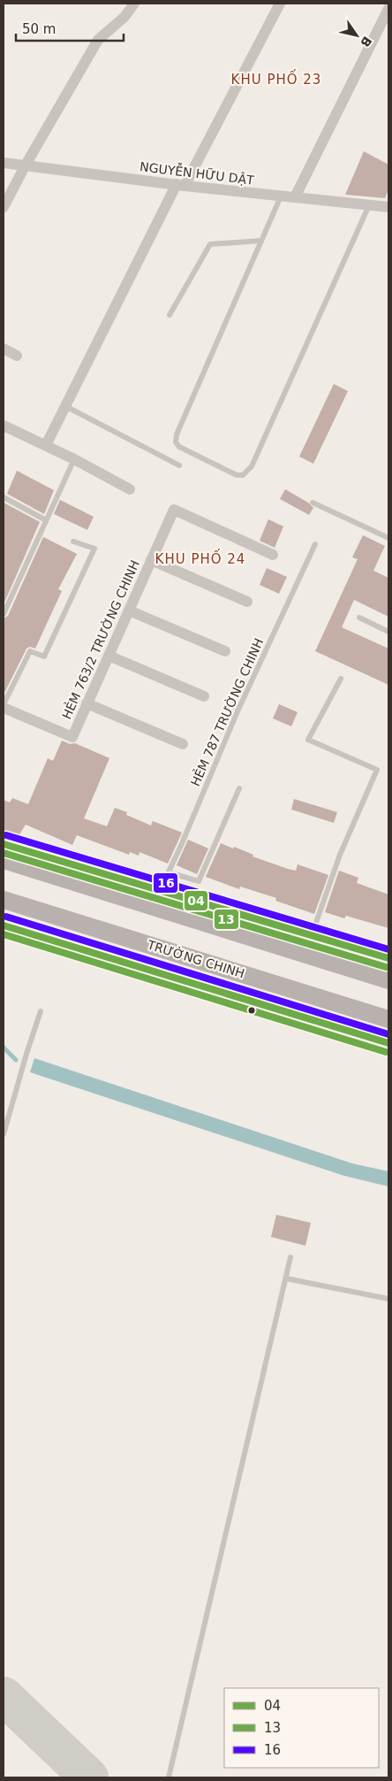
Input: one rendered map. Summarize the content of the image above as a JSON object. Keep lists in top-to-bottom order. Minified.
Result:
{"streets":{"main road":["TRƯỜNG CHINH"],"street":["NGUYỄN HỮU DẬT","HẺM 763/2 TRƯỜNG CHINH"],"lane":["HẺM 787 TRƯỜNG CHINH"]},"districts":["KHU PHỐ 23","KHU PHỐ 24"],"lines":["transit line 16","transit line 04","transit line 13"],"legend":["04","13","16"],"scale_bar":"50 m","north":"bottom right"}
